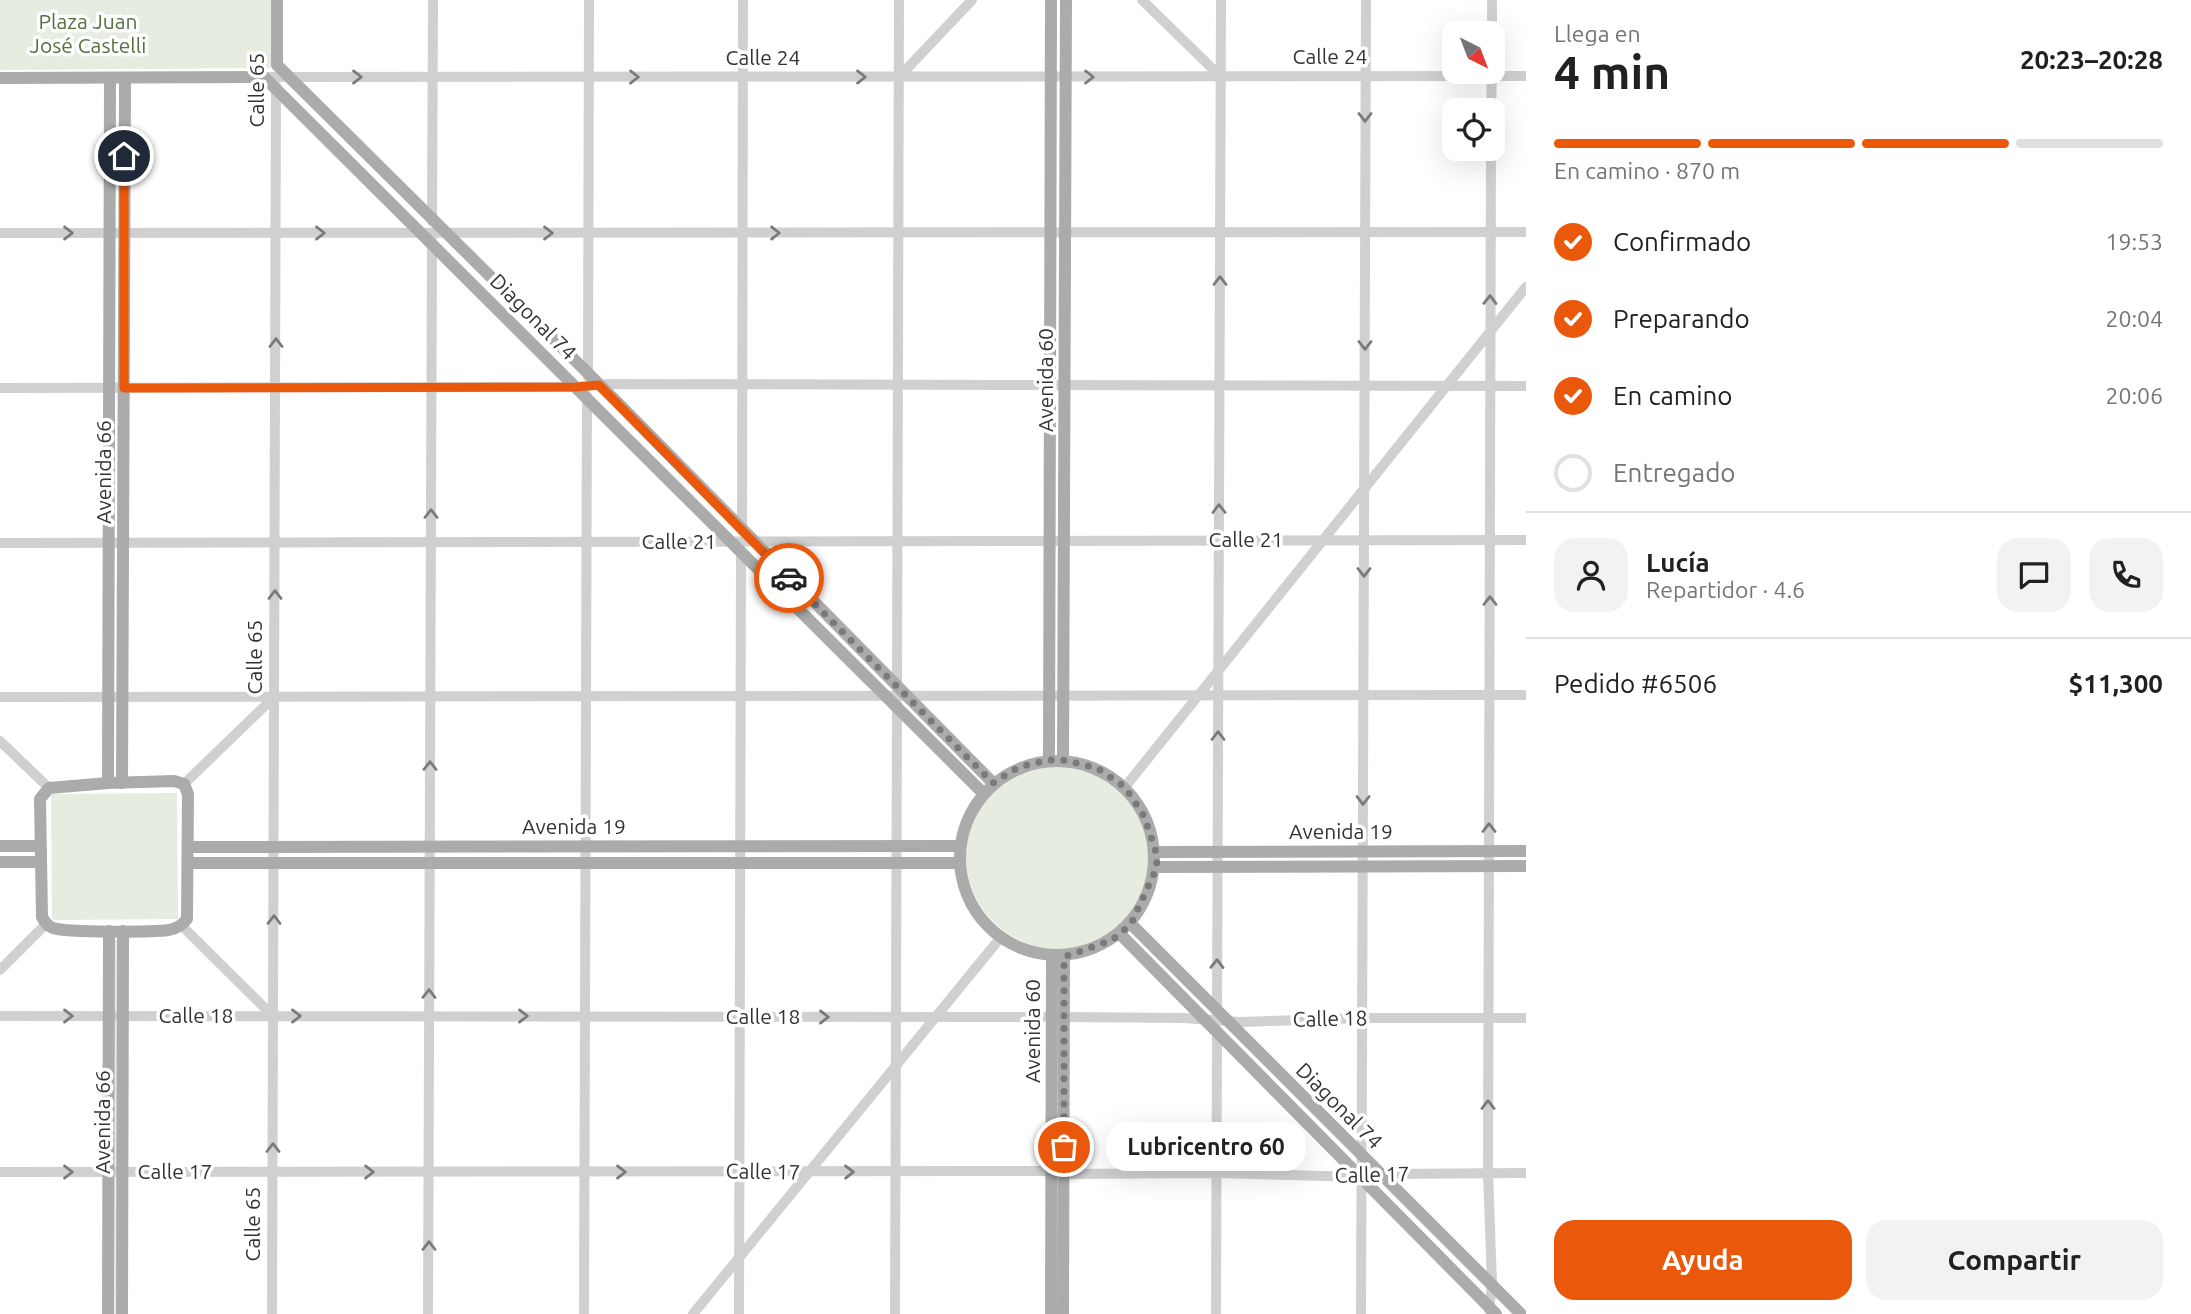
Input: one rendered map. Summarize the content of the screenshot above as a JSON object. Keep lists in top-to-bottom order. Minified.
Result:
{"streets":{"main road":["Calle 24","Calle 65","Diagonal 74","Avenida 60","Avenida 66","Avenida 19"],"street":["Calle 21","Calle 18","Calle 17"]},"crossings":[["Calle 24","Calle 65"],["Calle 24","Diagonal 74"],["Calle 24","Avenida 60"],["Calle 24","Avenida 66"],["Calle 65","Diagonal 74"],["Calle 65","Calle 21"],["Calle 65","Avenida 19"],["Calle 65","Calle 18"],["Calle 65","Calle 17"],["Diagonal 74","Avenida 60"],["Diagonal 74","Calle 21"],["Diagonal 74","Avenida 19"],["Diagonal 74","Calle 18"],["Diagonal 74","Calle 17"],["Avenida 60","Calle 21"],["Avenida 60","Avenida 19"],["Avenida 60","Calle 18"],["Avenida 60","Calle 17"],["Avenida 66","Calle 21"],["Avenida 66","Avenida 19"],["Avenida 66","Calle 18"],["Avenida 66","Calle 17"]],"one_way":["Calle 24","Calle 65","Calle 18"],"parks":["Plaza Juan José Castelli"],"places":["Lubricentro 60"],"north":"bottom right","page":{"heading":["4 min","Llega en","20:23–20:28"],"panel":["Lucía","Repartidor · 4.6","Pedido #6506","$11,300"],"bar":"En camino · 870 m","list":[["Confirmado","19:53"],["Preparando","20:04"],["En camino","20:06"],"Entregado"],"bubble":"Lubricentro 60","buttons":["Ayuda","Compartir"]}}
